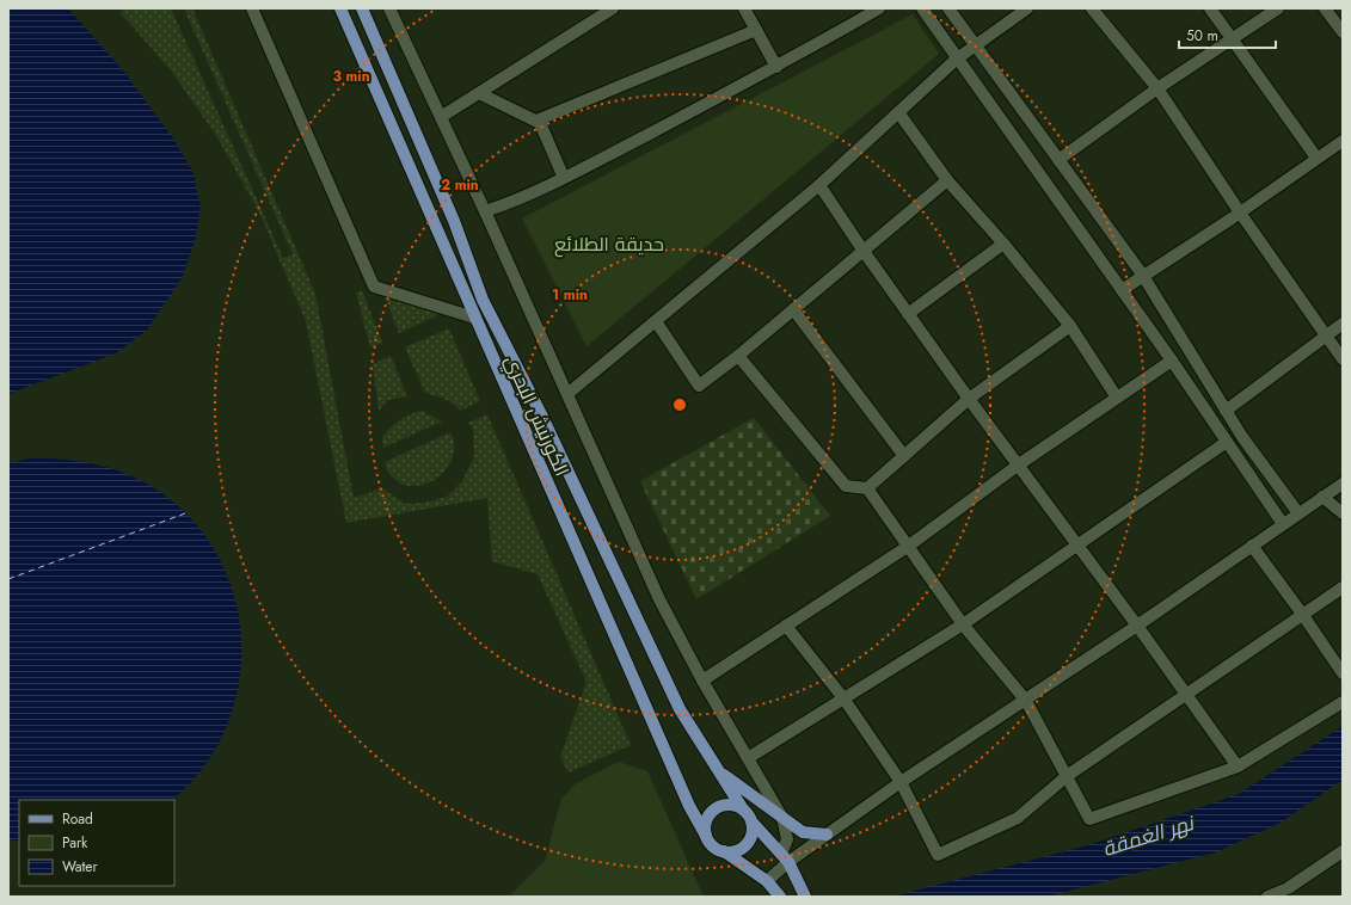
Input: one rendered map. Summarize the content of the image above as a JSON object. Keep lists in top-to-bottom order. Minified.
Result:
{"streets":{"main road":["الكورنيش البحري"]},"water":["نهر الغمقة"],"parks":["حديقة الطلائع"],"legend":["Road","Park","Water"],"scale_bar":"50 m","rings":["3 min","2 min","1 min"]}
